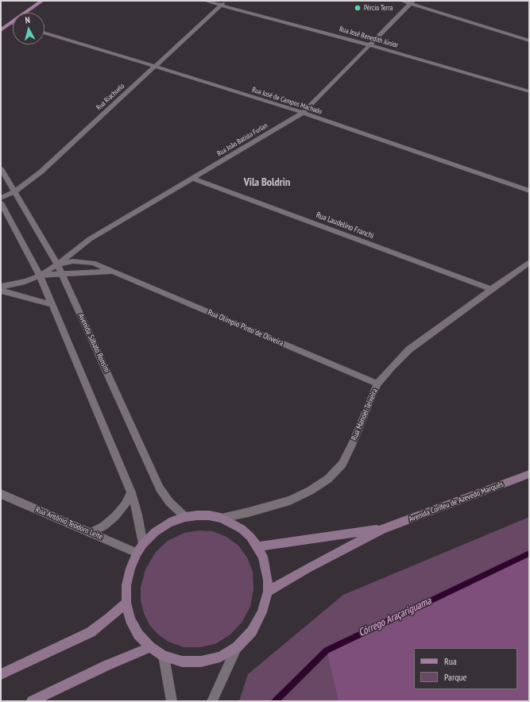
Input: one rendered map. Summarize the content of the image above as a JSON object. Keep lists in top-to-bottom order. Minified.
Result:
{"streets":{"main road":["Avenida Corifeu de Azevedo Marquês"],"street":["Rua José Benedith Júnior","Rua Riachuelo","Rua José de Campos Machado","Rua João Batista Furlan","Rua Laudelino Franchi","Rua Olímpio Pinto de Oliveira","Avenida Sábato Ronsini","Rua Manoel Teixeira","Rua Antônio Teodoro Leite"]},"crossings":[["Rua José Benedith Júnior","Rua Riachuelo"],["Rua José Benedith Júnior","Rua João Batista Furlan"],["Rua Riachuelo","Rua José de Campos Machado"],["Rua Riachuelo","Avenida Sábato Ronsini"],["Rua José de Campos Machado","Rua João Batista Furlan"],["Rua João Batista Furlan","Rua Laudelino Franchi"],["Rua João Batista Furlan","Rua Olímpio Pinto de Oliveira"],["Rua João Batista Furlan","Avenida Sábato Ronsini"],["Rua Laudelino Franchi","Rua Manoel Teixeira"],["Rua Olímpio Pinto de Oliveira","Avenida Sábato Ronsini"],["Rua Olímpio Pinto de Oliveira","Rua Manoel Teixeira"]],"districts":["Vila Boldrin"],"water":["Córrego Araçariguama"],"places":["Pércio Terra"],"legend":["Rua","Parque"],"north":"top"}
